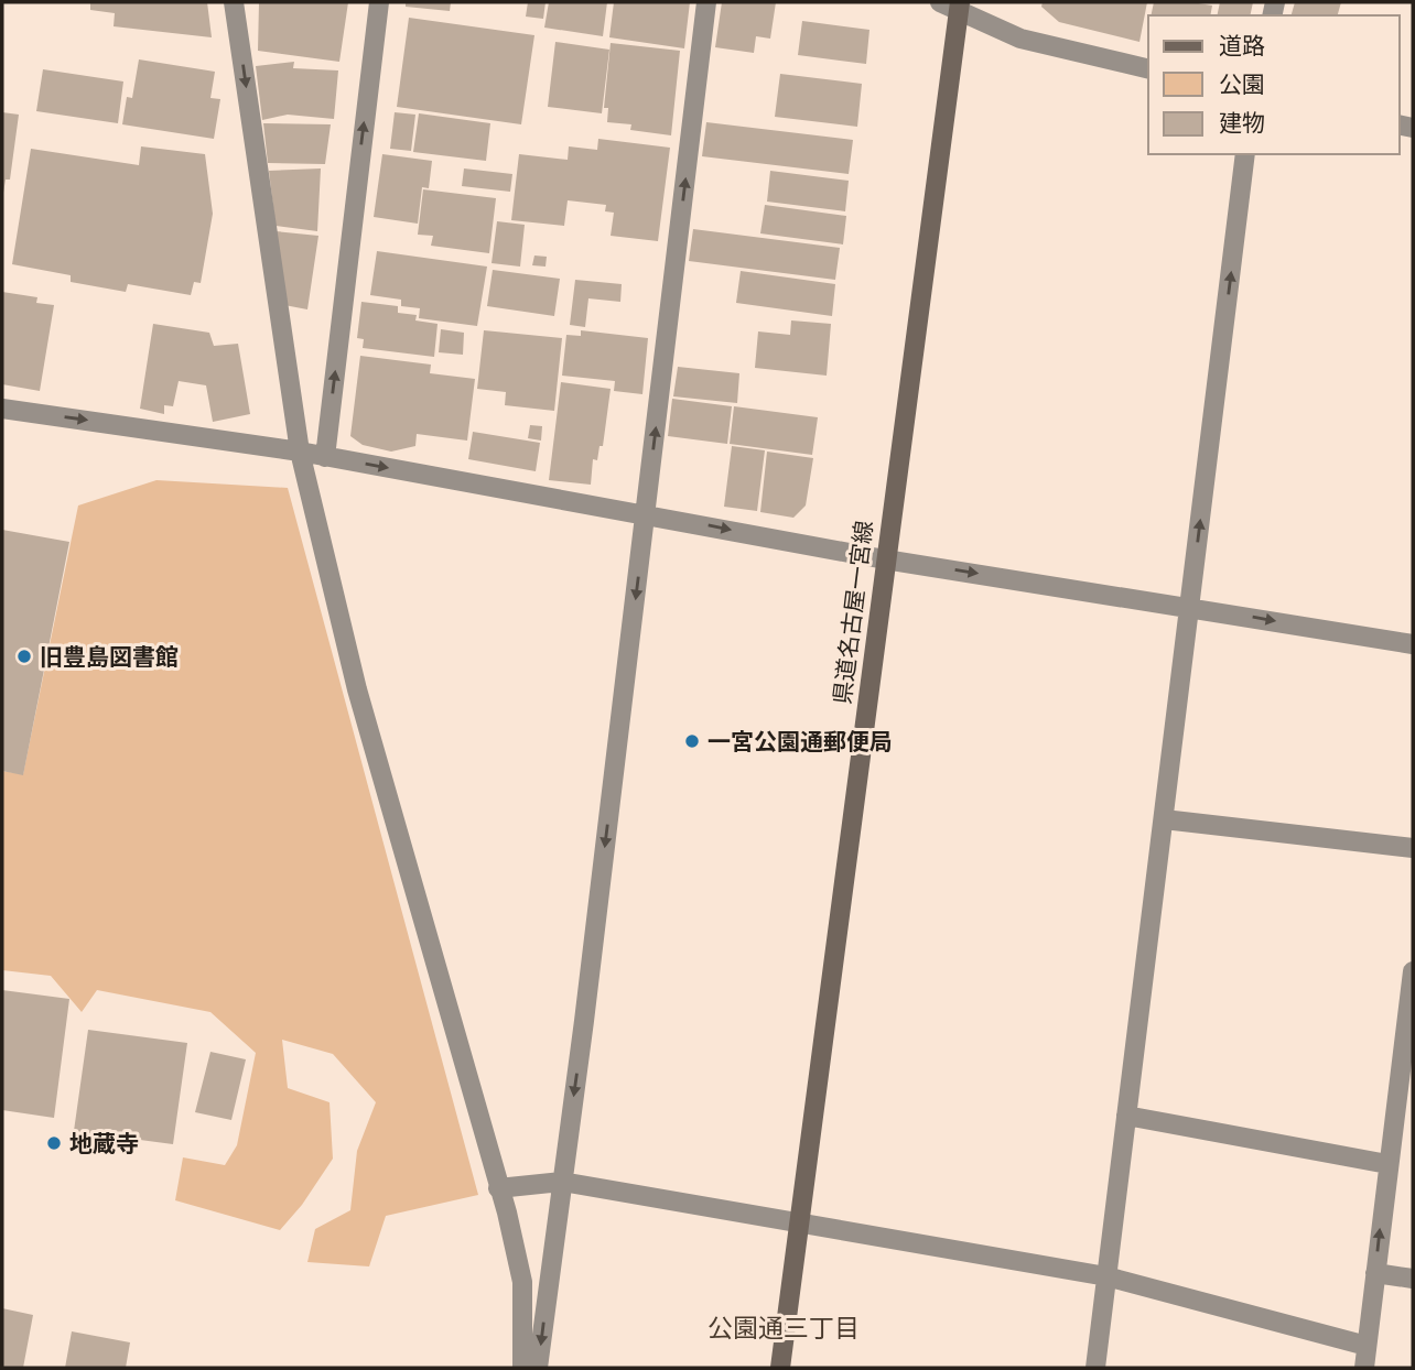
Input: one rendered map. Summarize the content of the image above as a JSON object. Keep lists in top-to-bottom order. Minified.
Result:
{"streets":{"main road":["県道名古屋一宮線"]},"districts":["公園通三丁目"],"places":["旧豊島図書館","一宮公園通郵便局","地蔵寺"],"legend":["道路","公園","建物"]}
